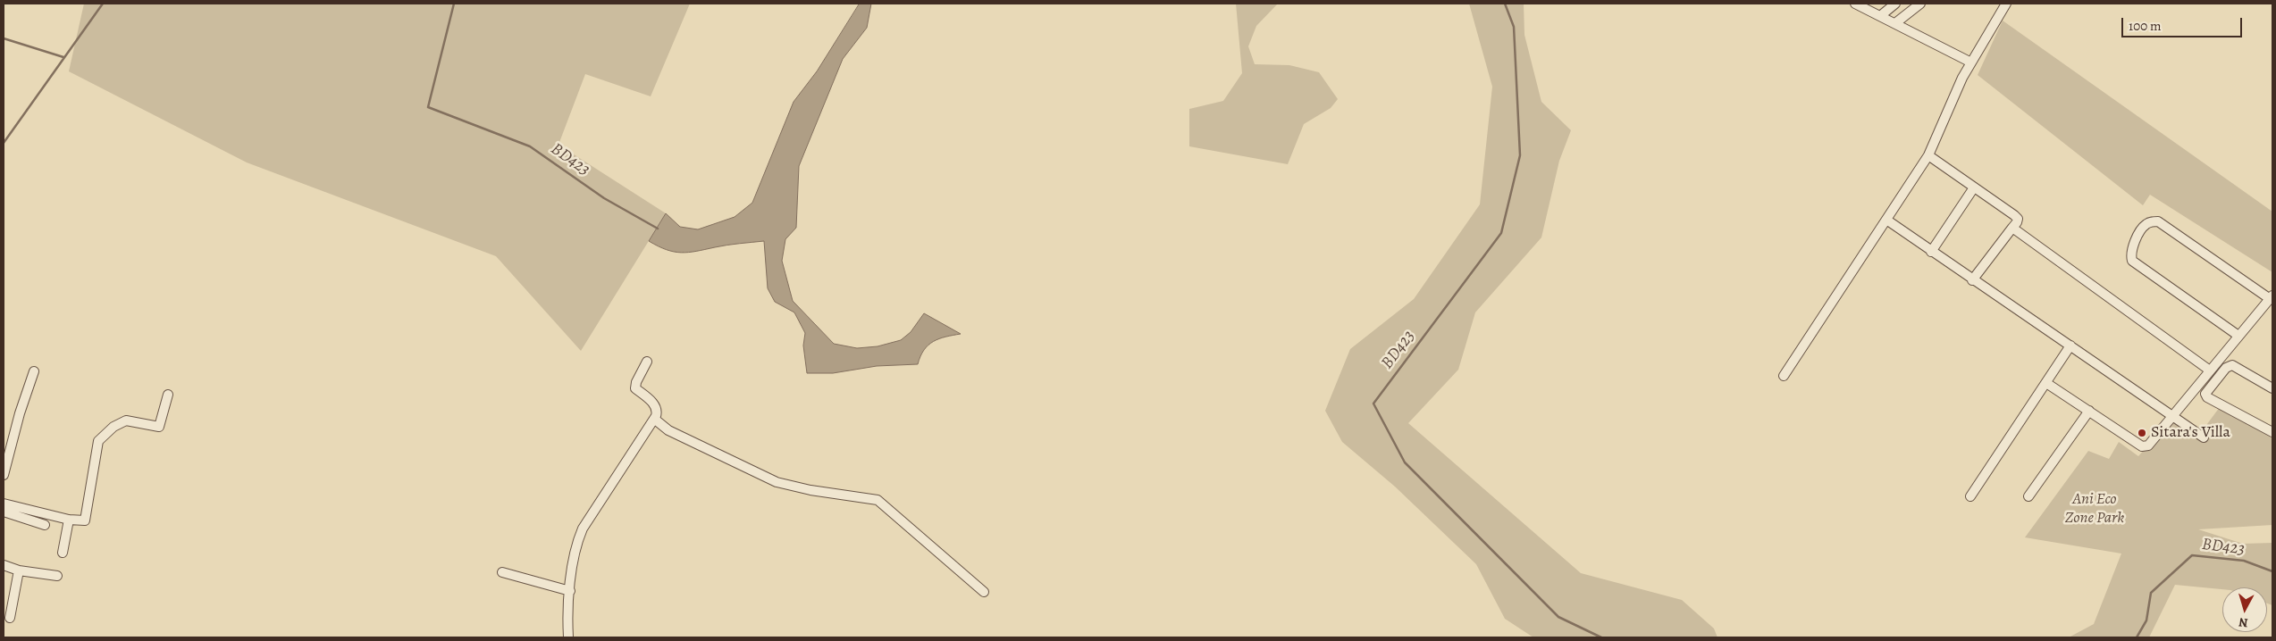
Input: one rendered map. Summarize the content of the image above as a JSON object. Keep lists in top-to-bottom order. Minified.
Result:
{"water":["BD423"],"parks":["Ani Eco Zone Park"],"places":["Sitara's Villa"],"scale_bar":"100 m","north":"bottom"}
